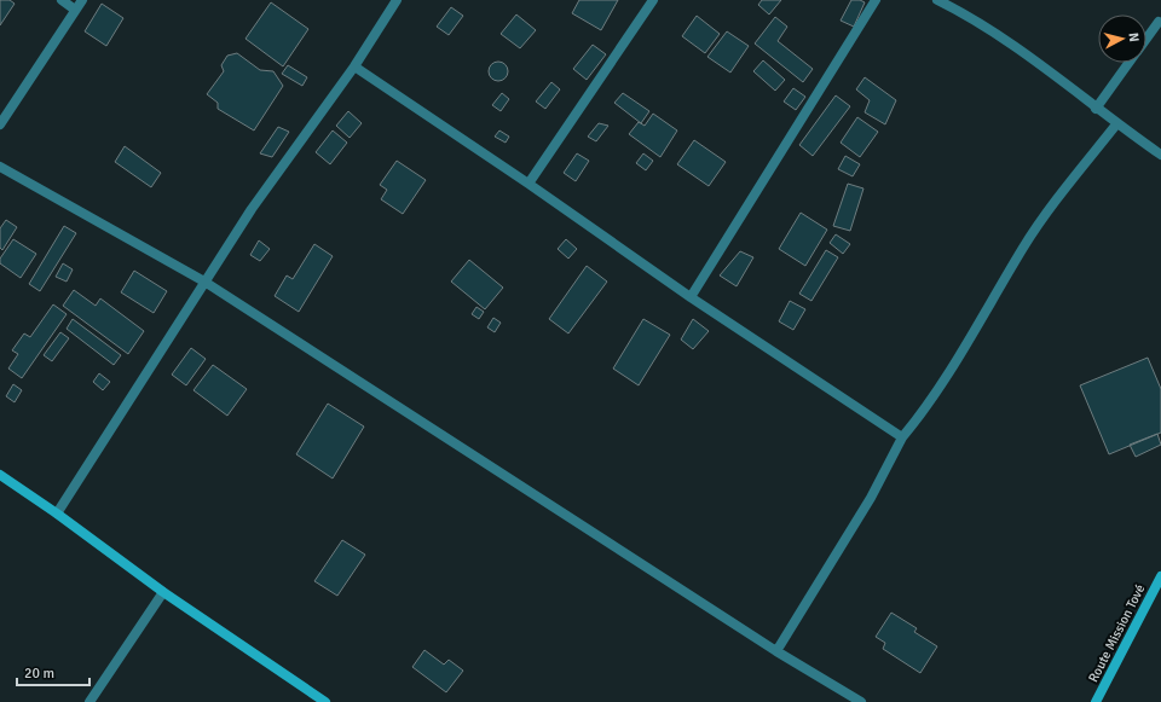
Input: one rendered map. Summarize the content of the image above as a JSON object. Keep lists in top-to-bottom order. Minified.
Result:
{"streets":{"street":["Route Mission Tové"]},"scale_bar":"20 m","north":"right"}
